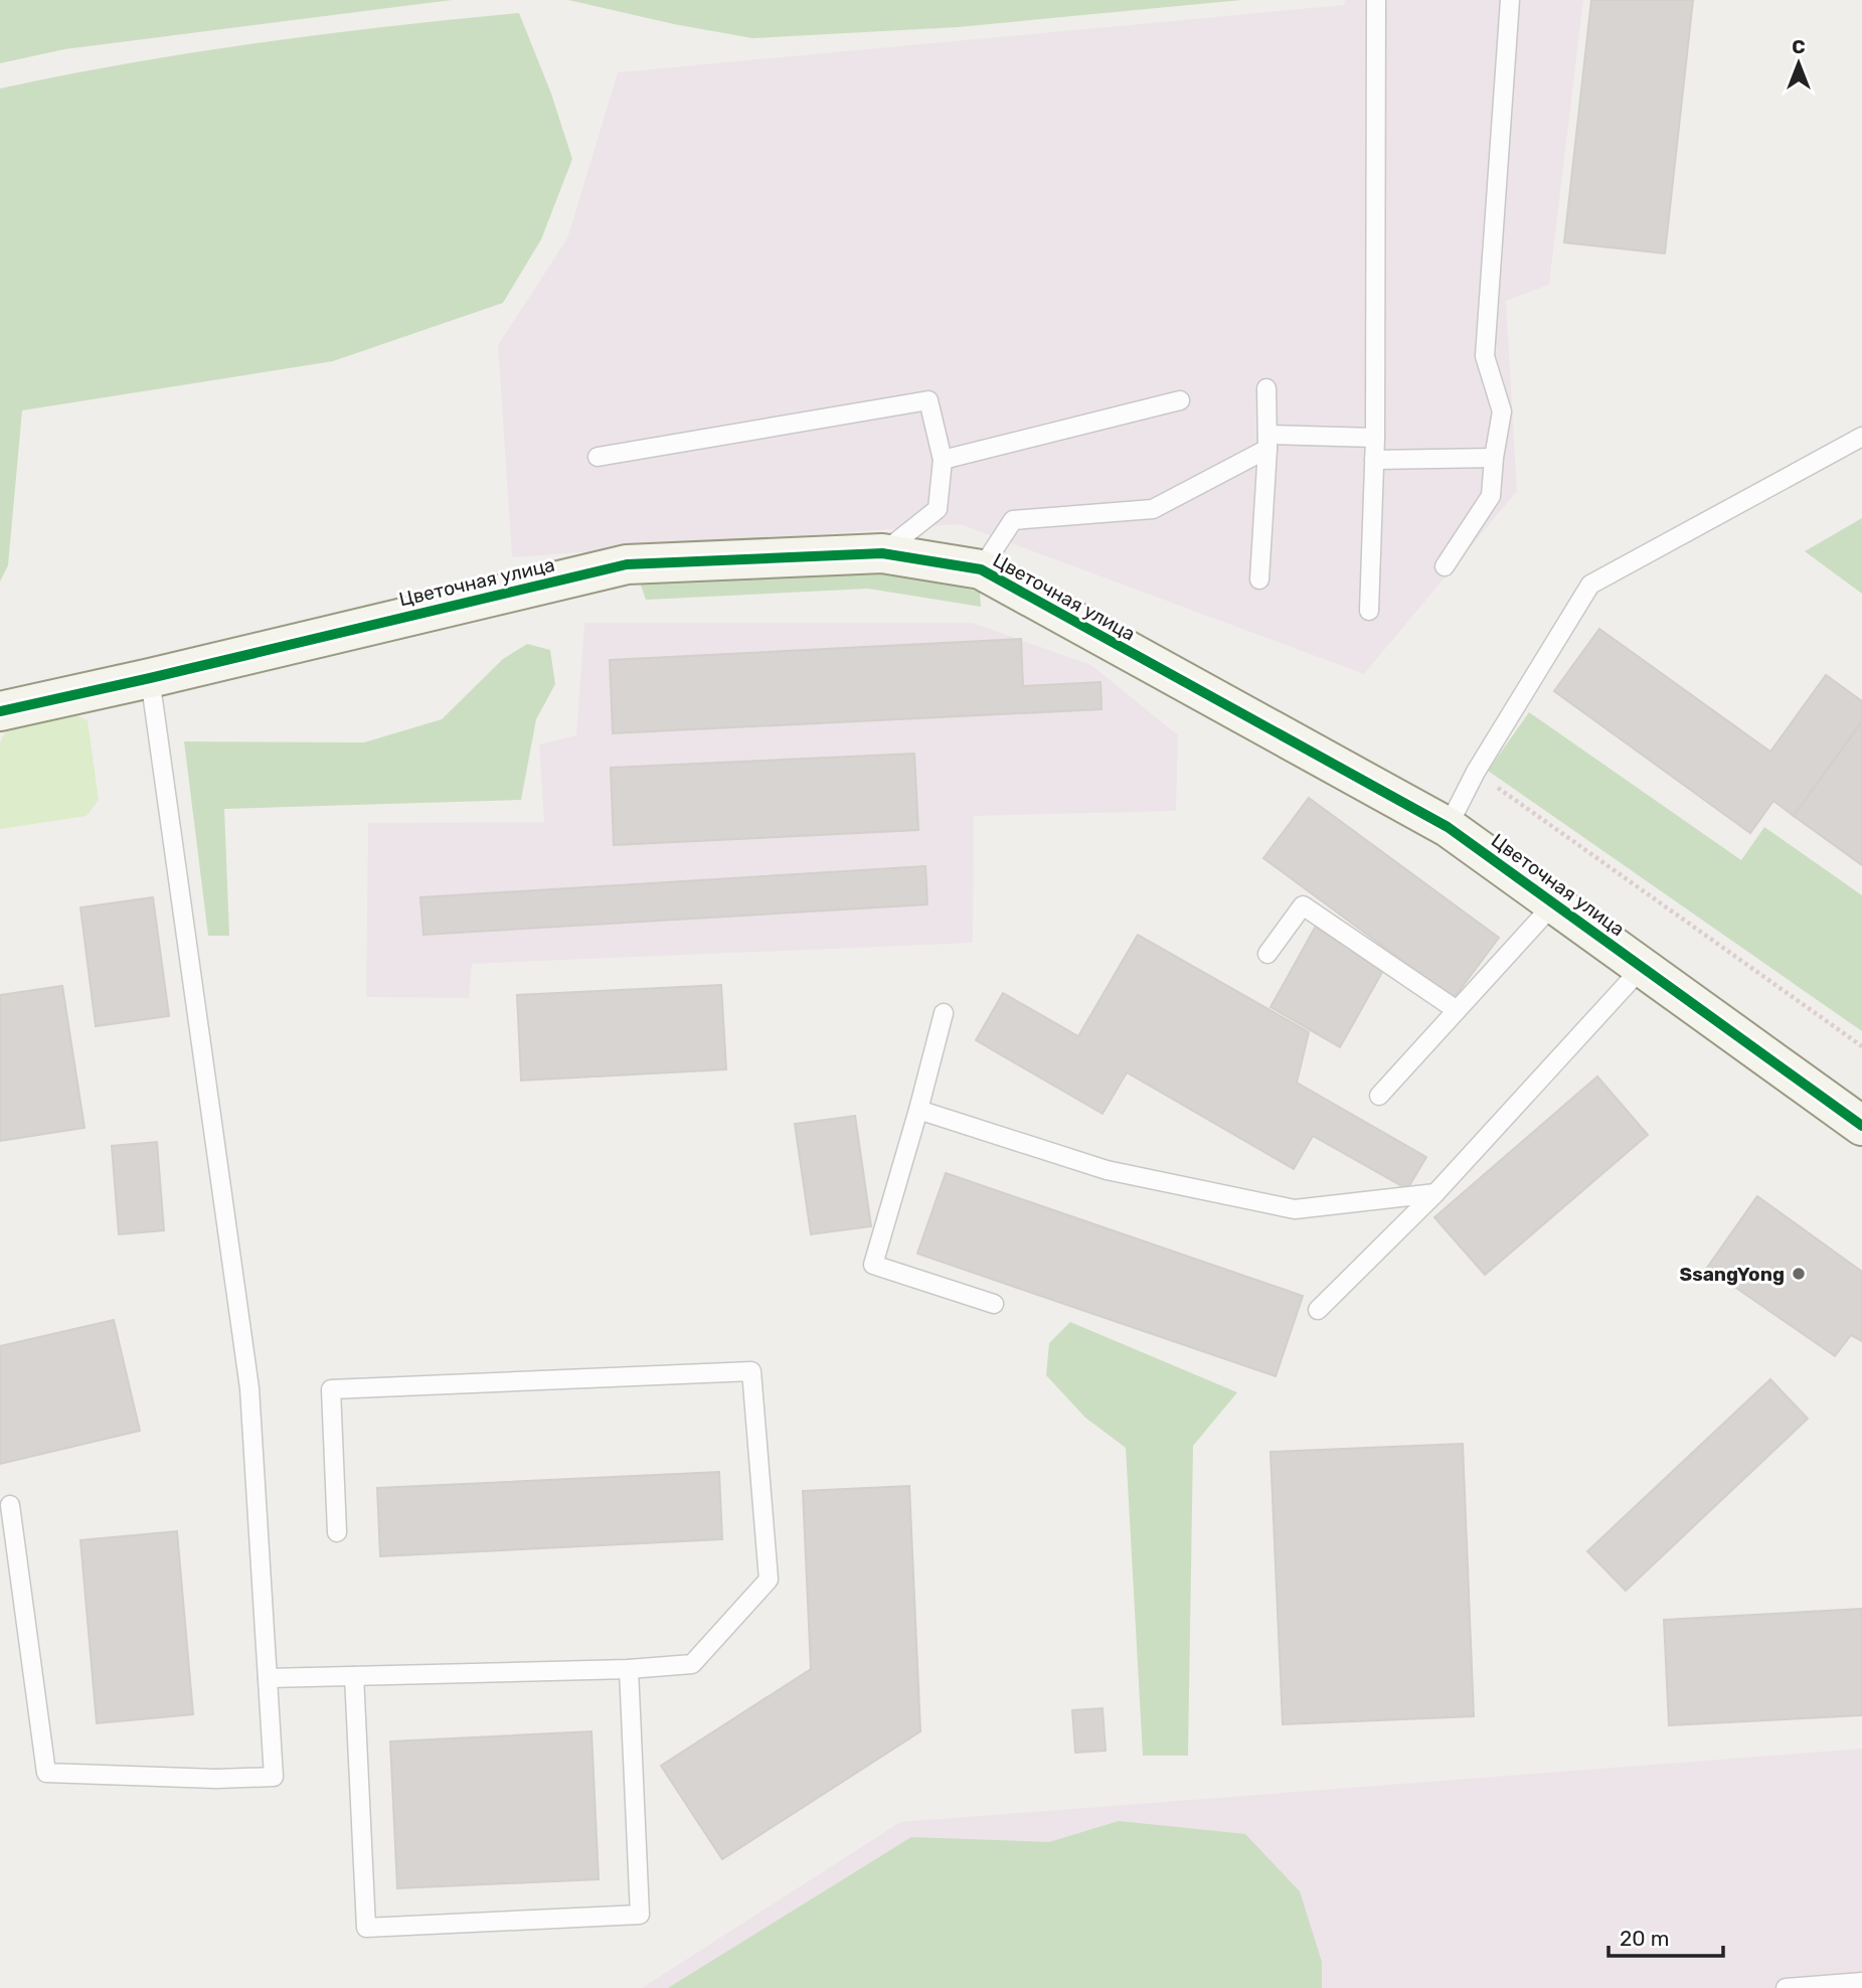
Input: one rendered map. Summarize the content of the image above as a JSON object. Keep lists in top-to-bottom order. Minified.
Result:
{"streets":{"street":["Цветочная улица"]},"places":["SsangYong"],"scale_bar":"20 m","north":"top"}
